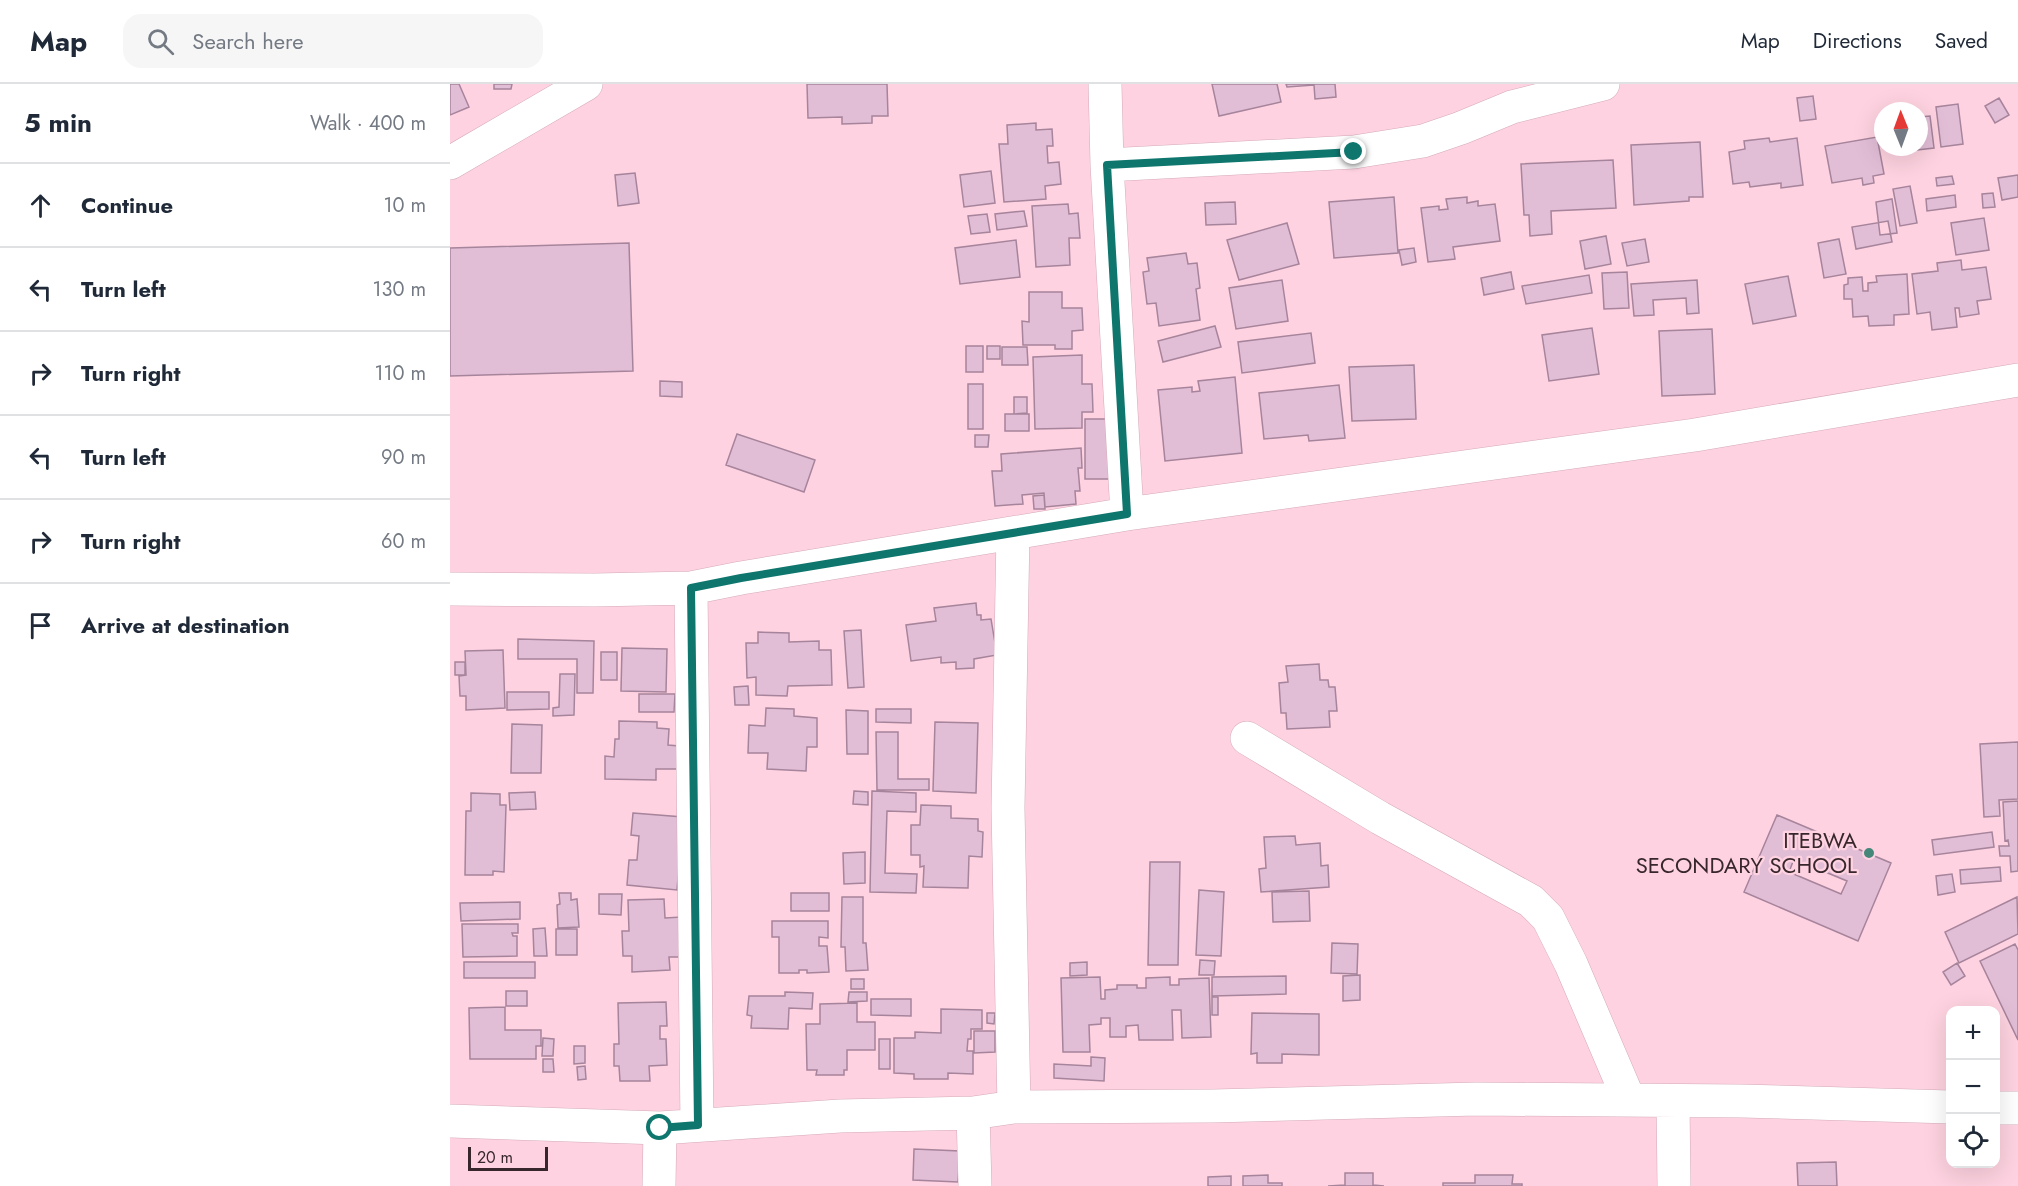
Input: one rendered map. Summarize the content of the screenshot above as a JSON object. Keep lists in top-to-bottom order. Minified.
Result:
{"places":["ITEBWA SECONDARY SCHOOL"],"scale_bar":"20 m","north":"top","page":{"header":"Map","search":"Search here","nav":["Map","Directions","Saved"],"heading":["5 min","Walk · 400 m"],"list":[["Continue","10 m"],["Turn left","130 m"],["Turn right","110 m"],["Turn left","90 m"],["Turn right","60 m"],"Arrive at destination"],"map_buttons":["+","−"],"scale":"20 m"}}
